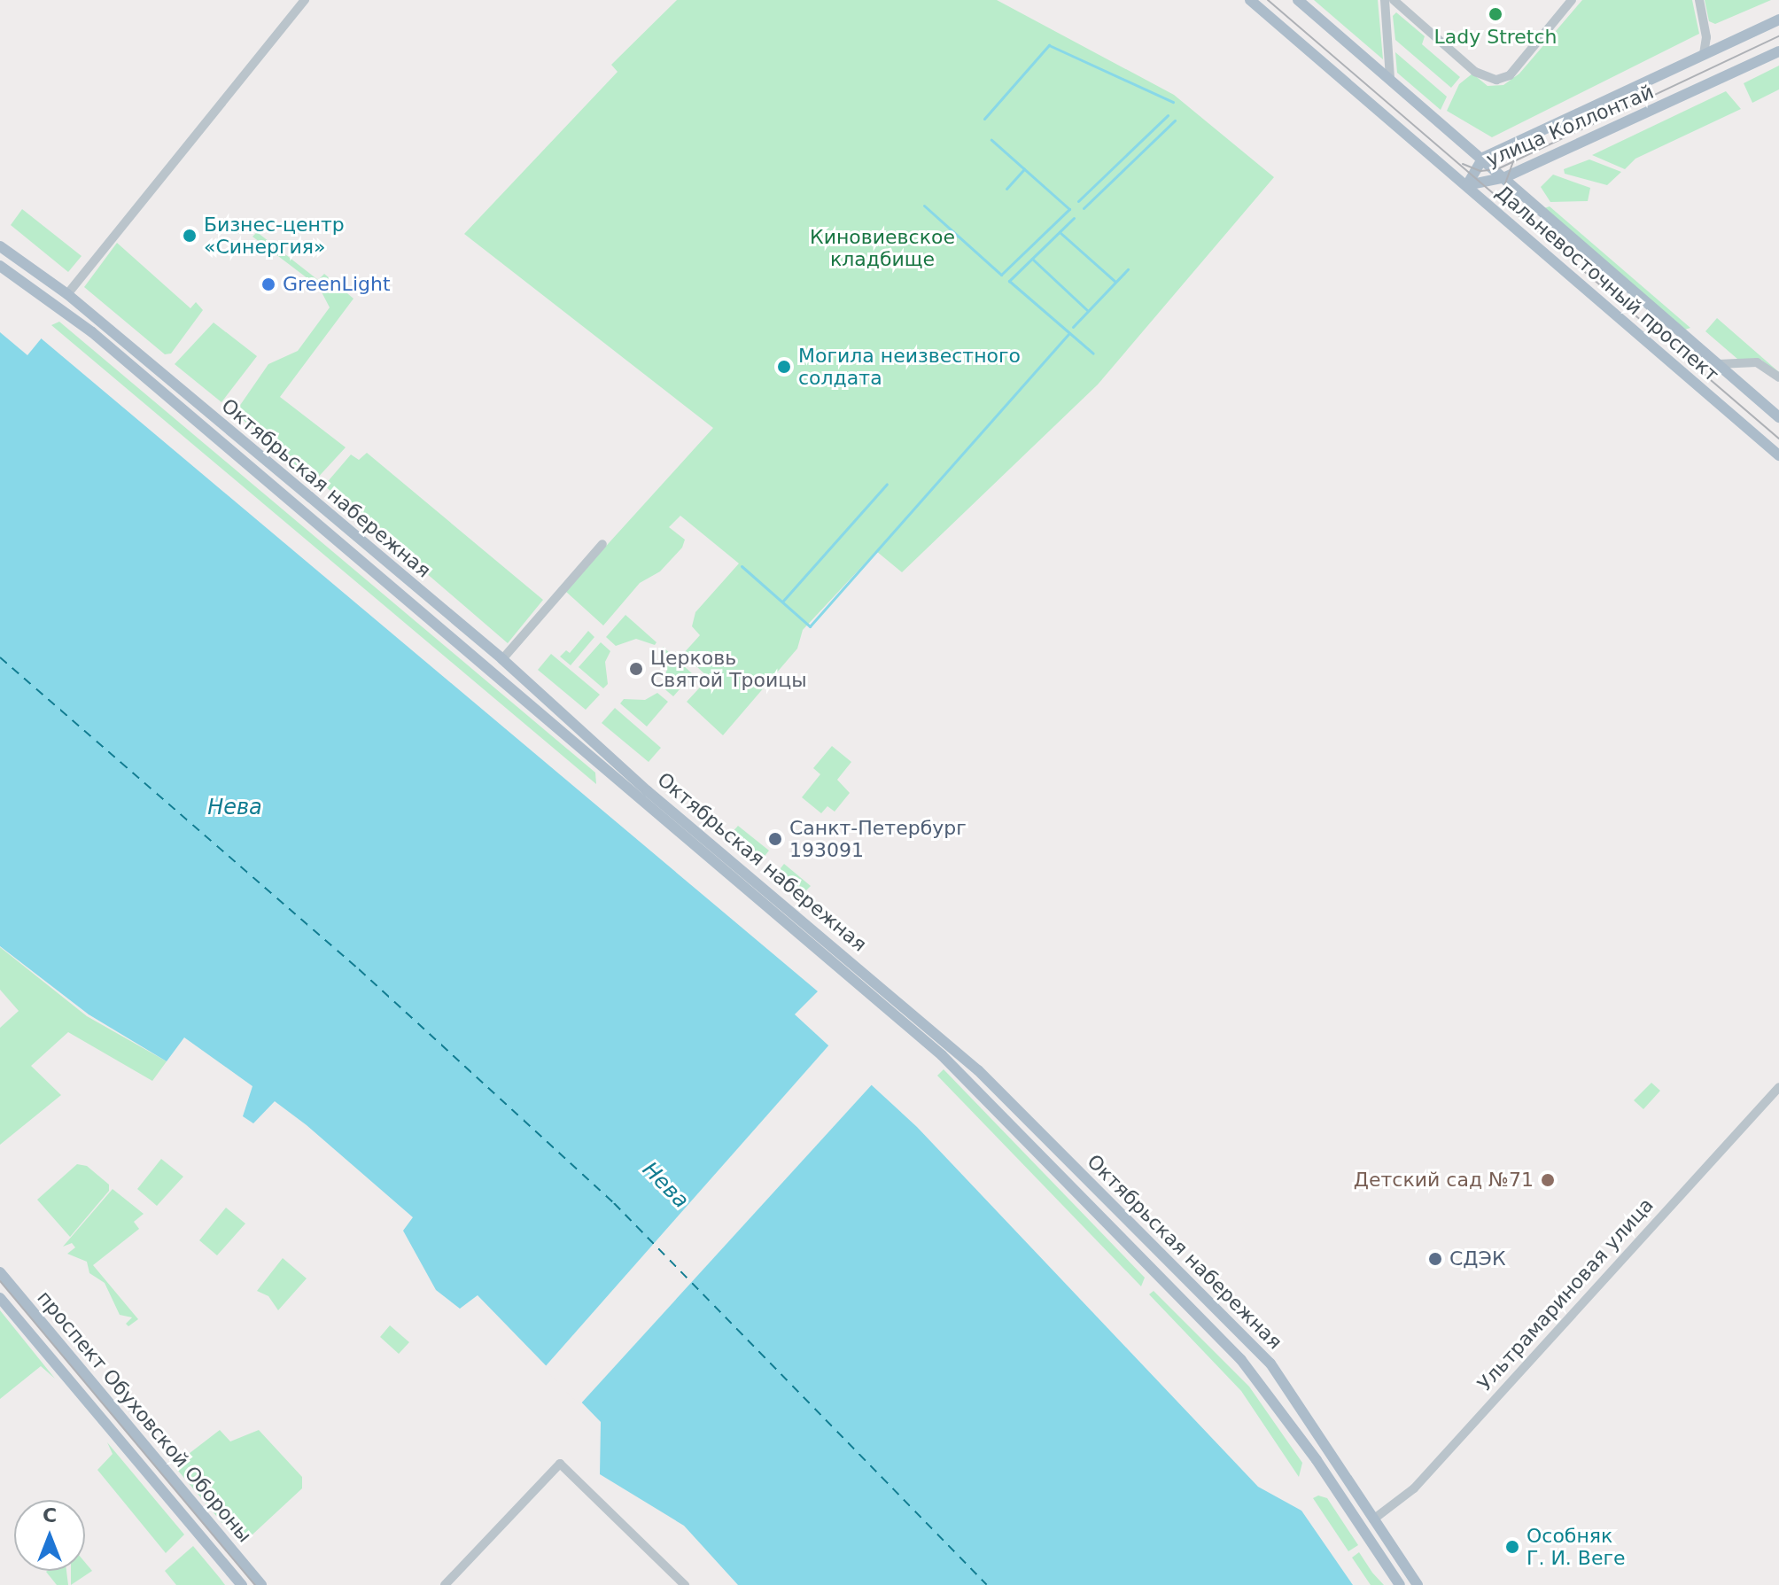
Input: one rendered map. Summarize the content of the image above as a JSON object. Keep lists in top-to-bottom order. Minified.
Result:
{"streets":{"main road":["улица Коллонтай","Дальневосточный проспект","Октябрьская набережная","проспект Обуховской Обороны"],"street":["Ультрамариновая улица"]},"crossings":[["улица Коллонтай","Дальневосточный проспект"],["Октябрьская набережная","Ультрамариновая улица"]],"water":["Нева"],"parks":["Киновиевское кладбище"],"places":["Lady Stretch","Бизнес-центр «Синергия»","GreenLight","Могила неизвестного солдата","Церковь Святой Троицы","Санкт-Петербург 193091","Детский сад №71","СДЭК","Особняк Г. И. Веге"],"north":"top"}
